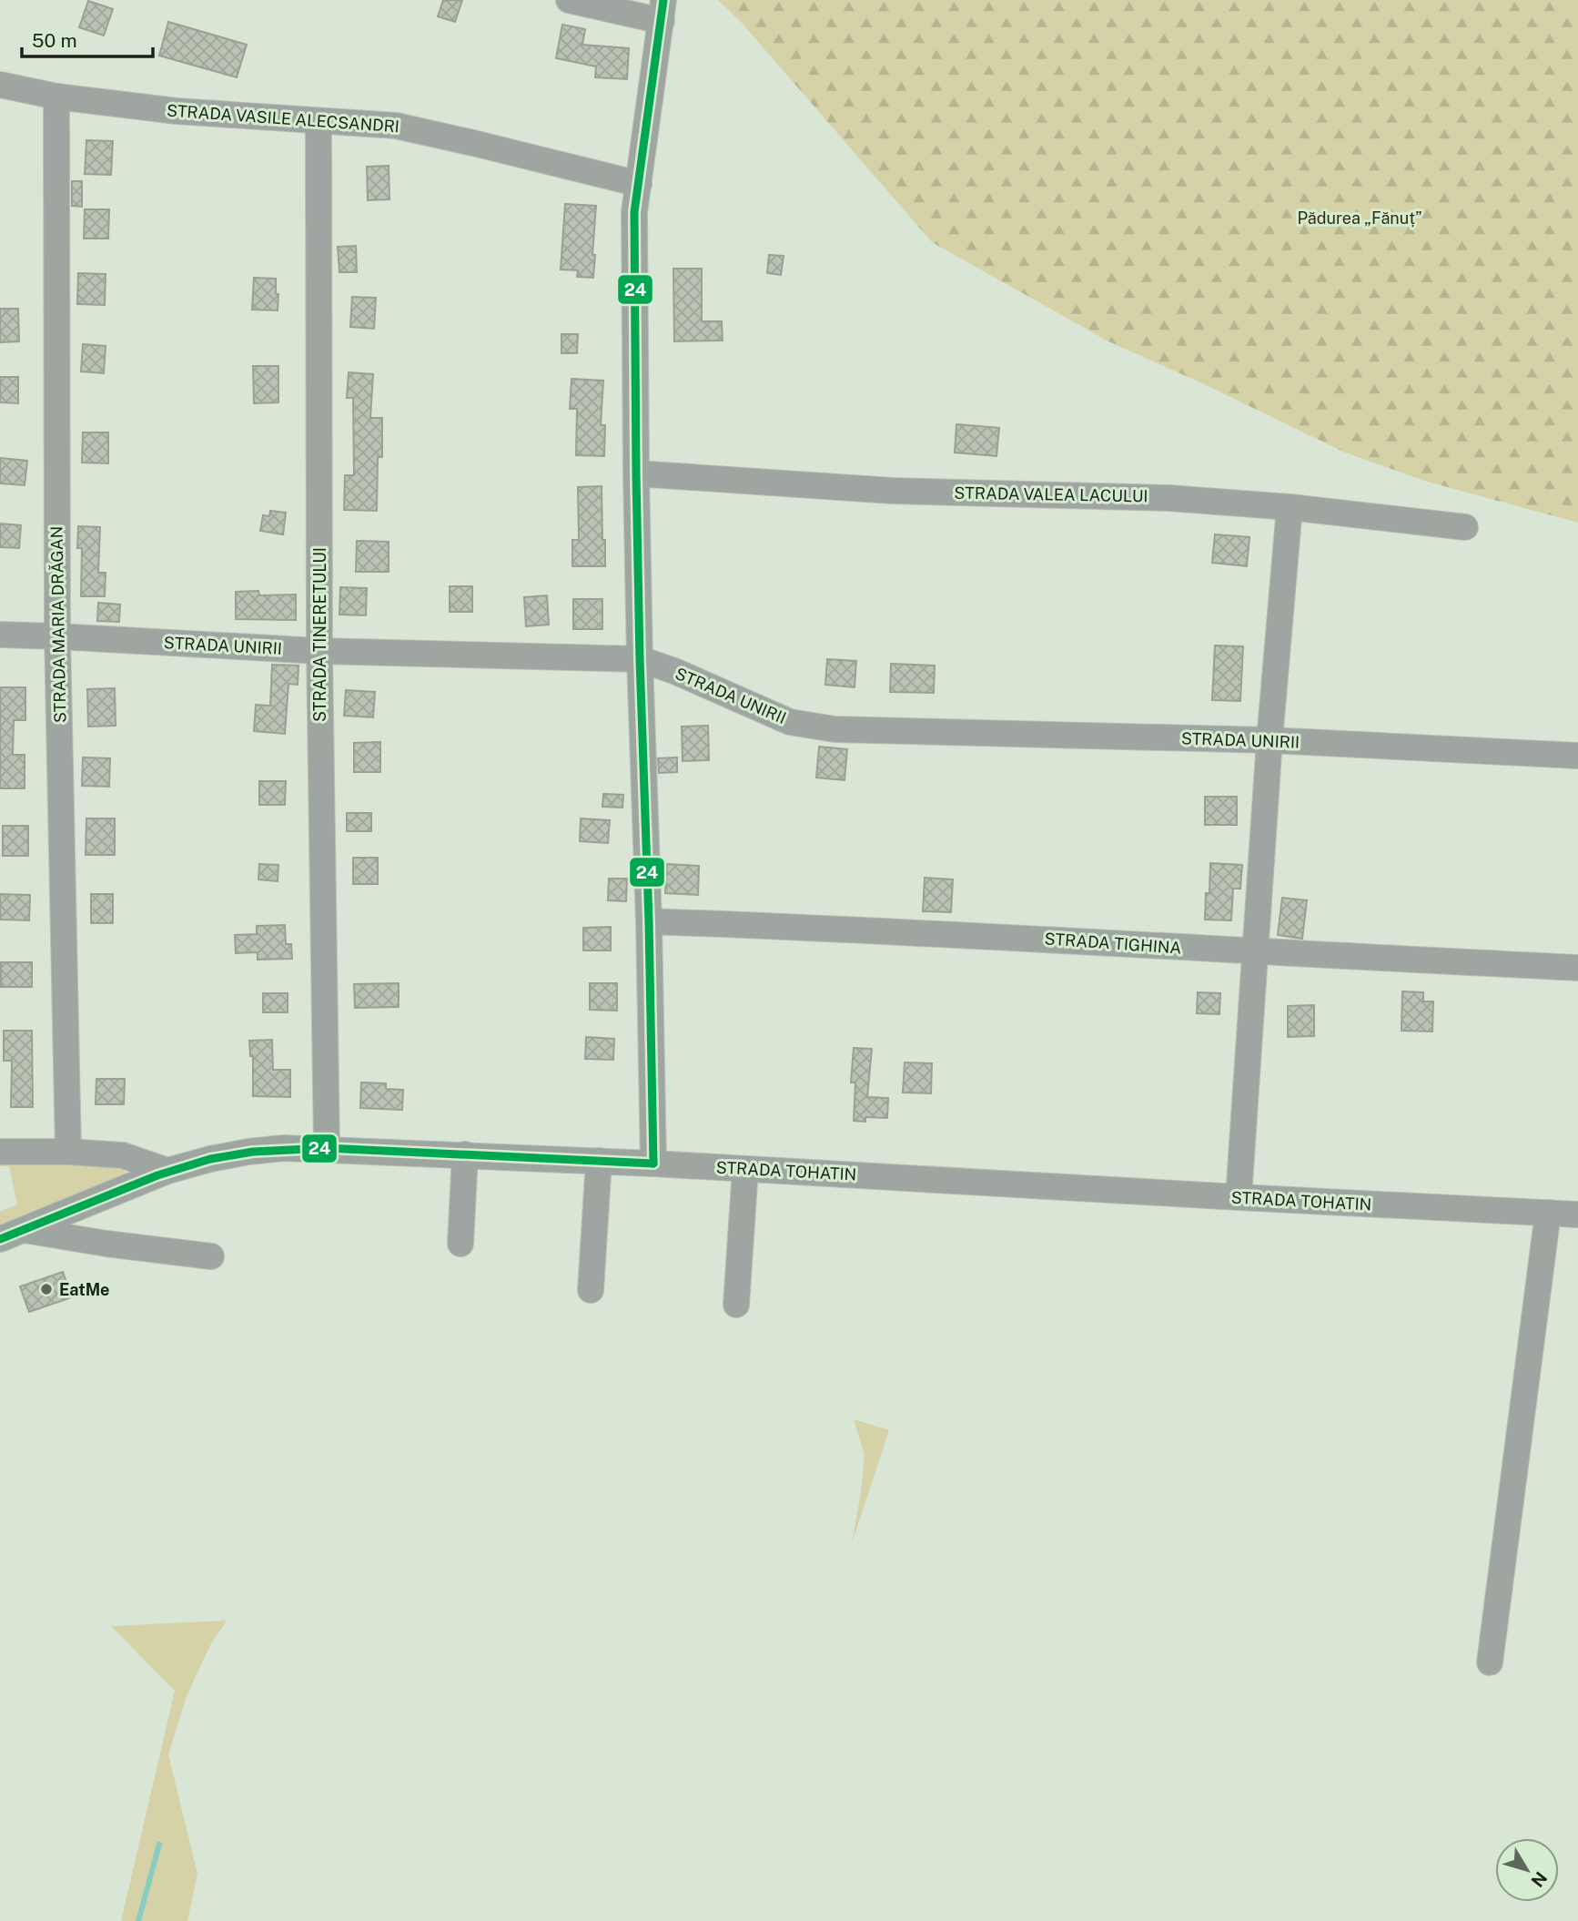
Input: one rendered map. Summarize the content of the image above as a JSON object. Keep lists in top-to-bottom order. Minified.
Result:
{"streets":{"street":["STRADA VASILE ALECSANDRI","STRADA VALEA LACULUI","STRADA MARIA DRĂGAN","STRADA TINERETULUI","STRADA UNIRII","STRADA TIGHINA","STRADA TOHATIN"]},"crossings":[["STRADA VASILE ALECSANDRI","STRADA MARIA DRĂGAN"],["STRADA VASILE ALECSANDRI","STRADA TINERETULUI"],["STRADA MARIA DRĂGAN","STRADA UNIRII"],["STRADA TINERETULUI","STRADA UNIRII"],["STRADA TINERETULUI","STRADA TOHATIN"]],"parks":["Pădurea „Fănuț”"],"places":["EatMe"],"lines":["transit line 24"],"scale_bar":"50 m","north":"bottom right"}
